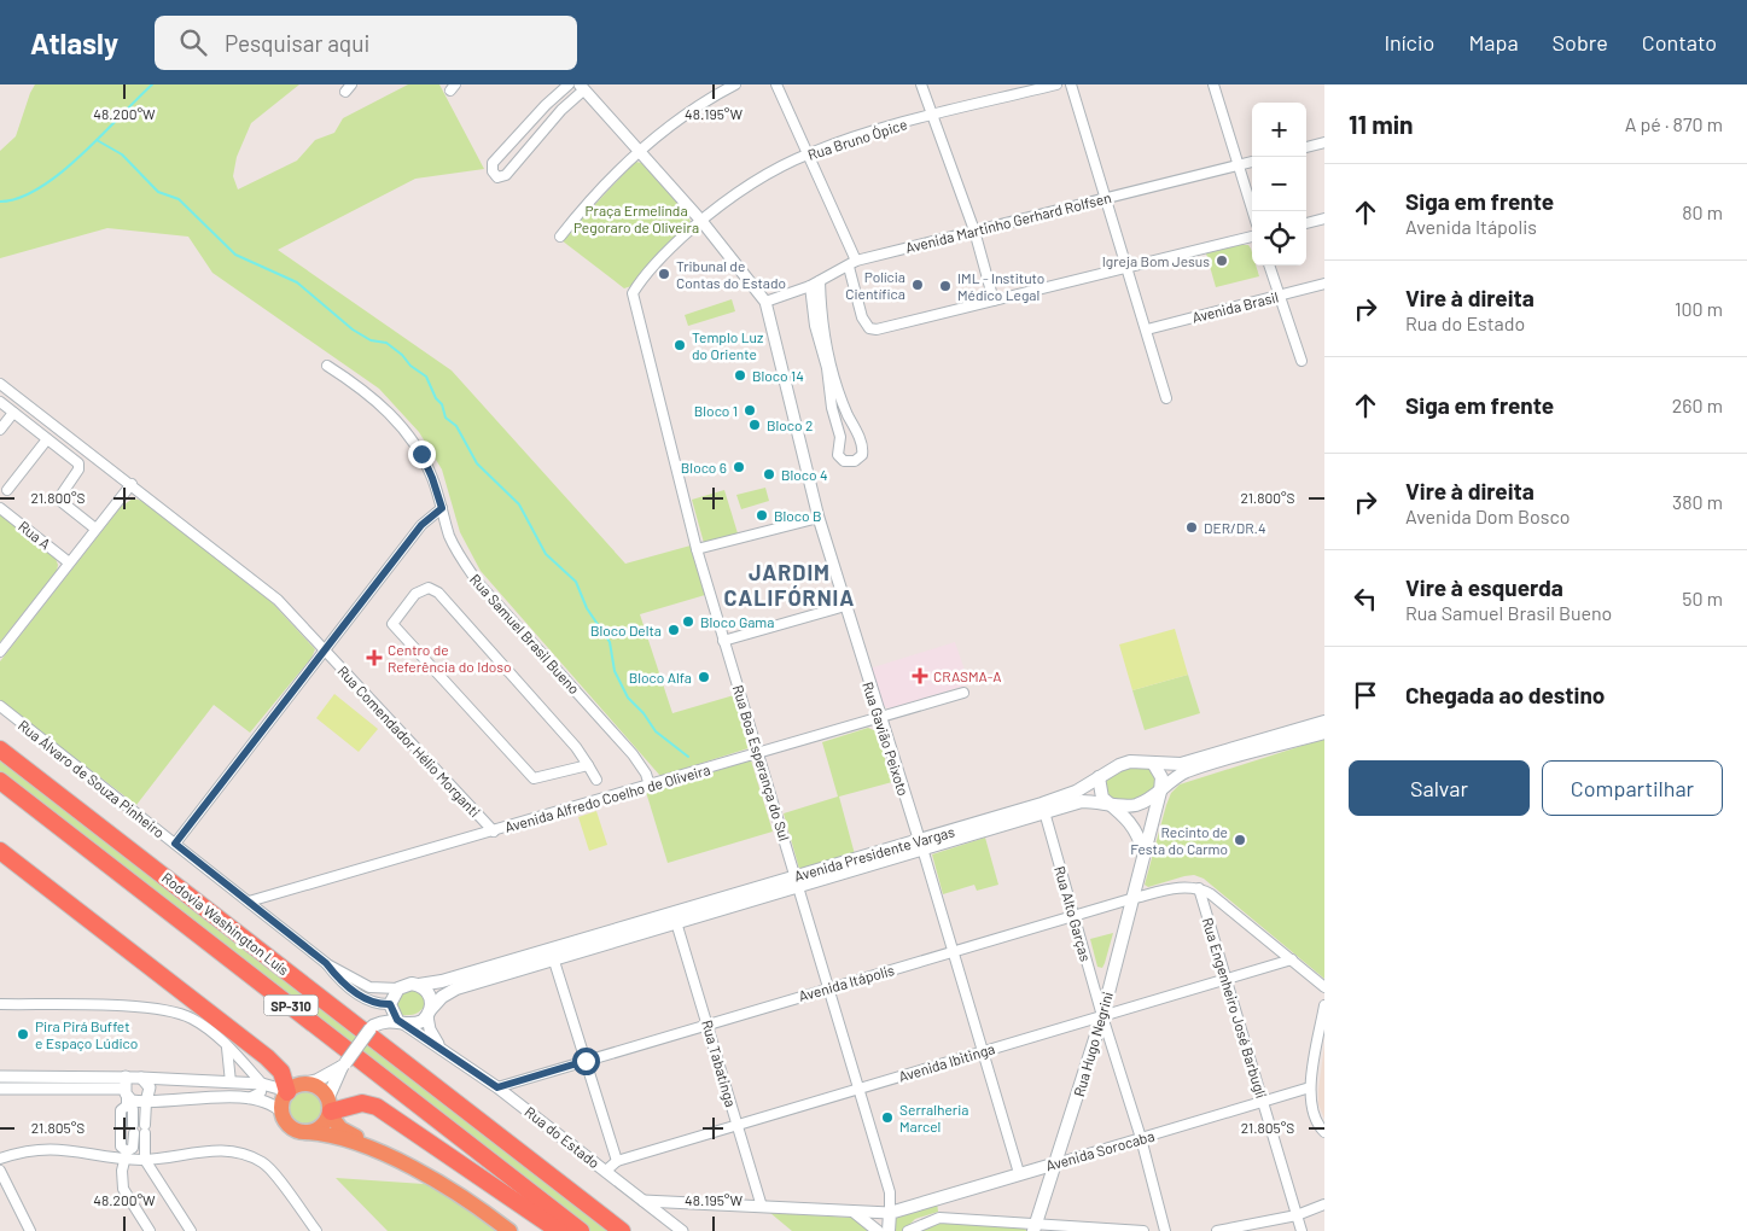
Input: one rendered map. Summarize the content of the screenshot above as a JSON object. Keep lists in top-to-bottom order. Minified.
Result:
{"streets":{"highway":["Rodovia Washington Luís","SP-310"],"main road":["Rua Boa Esperança do Sul","Avenida Presidente Vargas","Rua Hugo Negrini","Avenida Sorocaba"],"street":["Rua Bruno Ópice","Avenida Martinho Gerhard Rolfsen","Avenida Brasil","Rua A","Rua Samuel Brasil Bueno","Rua Gavião Peixoto","Rua Comendador Hélio Morganti","Rua Álvaro de Souza Pinheiro","Avenida Alfredo Coelho de Oliveira","Rua Alto Garças","Avenida Itápolis","Rua Engenheiro José Barbugli","Avenida Ibitinga","Rua Tabatinga","Rua do Estado"]},"crossings":[["Rua Bruno Ópice","Rua Boa Esperança do Sul"],["Avenida Martinho Gerhard Rolfsen","Rua Gavião Peixoto"],["Rua Samuel Brasil Bueno","Avenida Alfredo Coelho de Oliveira"],["Rua Gavião Peixoto","Avenida Alfredo Coelho de Oliveira"],["Rua Gavião Peixoto","Avenida Presidente Vargas"],["Rua Gavião Peixoto","Avenida Itápolis"],["Rua Gavião Peixoto","Avenida Ibitinga"],["Rua Gavião Peixoto","Avenida Sorocaba"],["Rua Comendador Hélio Morganti","Avenida Alfredo Coelho de Oliveira"],["Rua Boa Esperança do Sul","Avenida Alfredo Coelho de Oliveira"],["Rua Boa Esperança do Sul","Avenida Presidente Vargas"],["Rua Boa Esperança do Sul","Avenida Itápolis"],["Rua Boa Esperança do Sul","Avenida Ibitinga"],["Rua Boa Esperança do Sul","Avenida Sorocaba"],["Rua Álvaro de Souza Pinheiro","Avenida Alfredo Coelho de Oliveira"],["Rua Álvaro de Souza Pinheiro","Avenida Presidente Vargas"],["Rua Álvaro de Souza Pinheiro","Rua do Estado"],["Avenida Presidente Vargas","Rua Alto Garças"],["Avenida Presidente Vargas","Rua Hugo Negrini"],["Avenida Presidente Vargas","Rua Tabatinga"],["Avenida Presidente Vargas","Rua do Estado"],["Rua Alto Garças","Avenida Itápolis"],["Rua Alto Garças","Rua Hugo Negrini"],["Rua Alto Garças","Avenida Ibitinga"],["Rua Alto Garças","Avenida Sorocaba"],["Avenida Itápolis","Rua Engenheiro José Barbugli"],["Avenida Itápolis","Rua Hugo Negrini"],["Avenida Itápolis","Rua Tabatinga"],["Avenida Itápolis","Rua do Estado"],["Rua Engenheiro José Barbugli","Avenida Ibitinga"],["Rua Engenheiro José Barbugli","Avenida Sorocaba"],["Rua Hugo Negrini","Avenida Ibitinga"],["Rua Hugo Negrini","Avenida Sorocaba"],["Avenida Ibitinga","Rua Tabatinga"],["Avenida Ibitinga","Rua do Estado"]],"districts":["JARDIM CALIFÓRNIA"],"parks":["Praça Ermelinda Pegoraro de Oliveira"],"places":{"other":["Igreja Bom Jesus","Tribunal de Contas do Estado","Polícia Científica","IML - Instituto Médico Legal","Templo Luz do Oriente","Bloco 14","Bloco 1","Bloco 2","Bloco 6","Bloco 4","Bloco B","DER/DR.4","Bloco Gama","Bloco Delta","Bloco Alfa","Recinto de Festa do Carmo","Pira Pirá Buffet e Espaço Lúdico","Serralheria Marcel"],"health":["Centro de Referência do Idoso","CRASMA-A"]},"page":{"header":"Atlasly","search":"Pesquisar aqui","nav":["Início","Mapa","Sobre","Contato"],"heading":["11 min","A pé · 870 m"],"map_buttons":["+","−"],"list":[["Siga em frente","Avenida Itápolis","80 m"],["Vire à direita","Rua do Estado","100 m"],["Siga em frente","260 m"],["Vire à direita","Avenida Dom Bosco","380 m"],["Vire à esquerda","Rua Samuel Brasil Bueno","50 m"],"Chegada ao destino"],"buttons":["Salvar","Compartilhar"]},"coordinates":["48.200°W","48.195°W","21.800°S","21.805°S"]}
